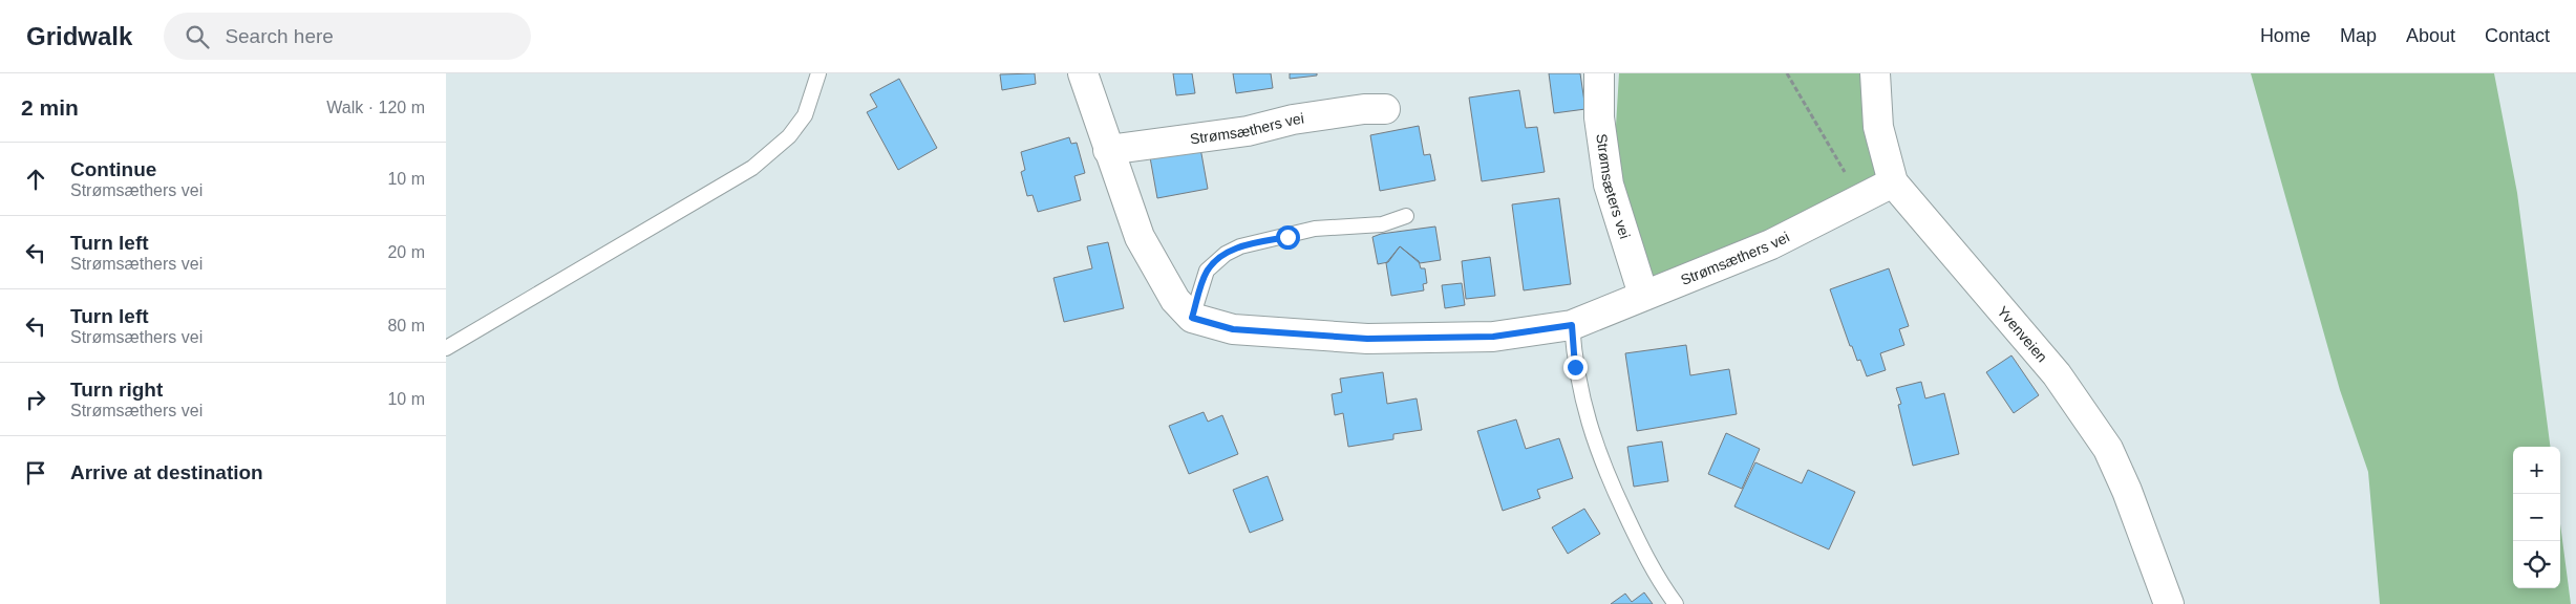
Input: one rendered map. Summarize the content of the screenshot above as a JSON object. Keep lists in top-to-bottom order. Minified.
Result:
{"streets":{"street":["Strømsæthers vei","Strømsæters vei","Yvenveien"]},"crossings":[["Strømsæthers vei","Strømsæters vei"],["Strømsæthers vei","Yvenveien"]],"page":{"header":"Gridwalk","search":"Search here","nav":["Home","Map","About","Contact"],"heading":["2 min","Walk · 120 m"],"list":[["Continue","Strømsæthers vei","10 m"],["Turn left","Strømsæthers vei","20 m"],["Turn left","Strømsæthers vei","80 m"],["Turn right","Strømsæthers vei","10 m"],"Arrive at destination"],"map_buttons":["+","−"]}}
